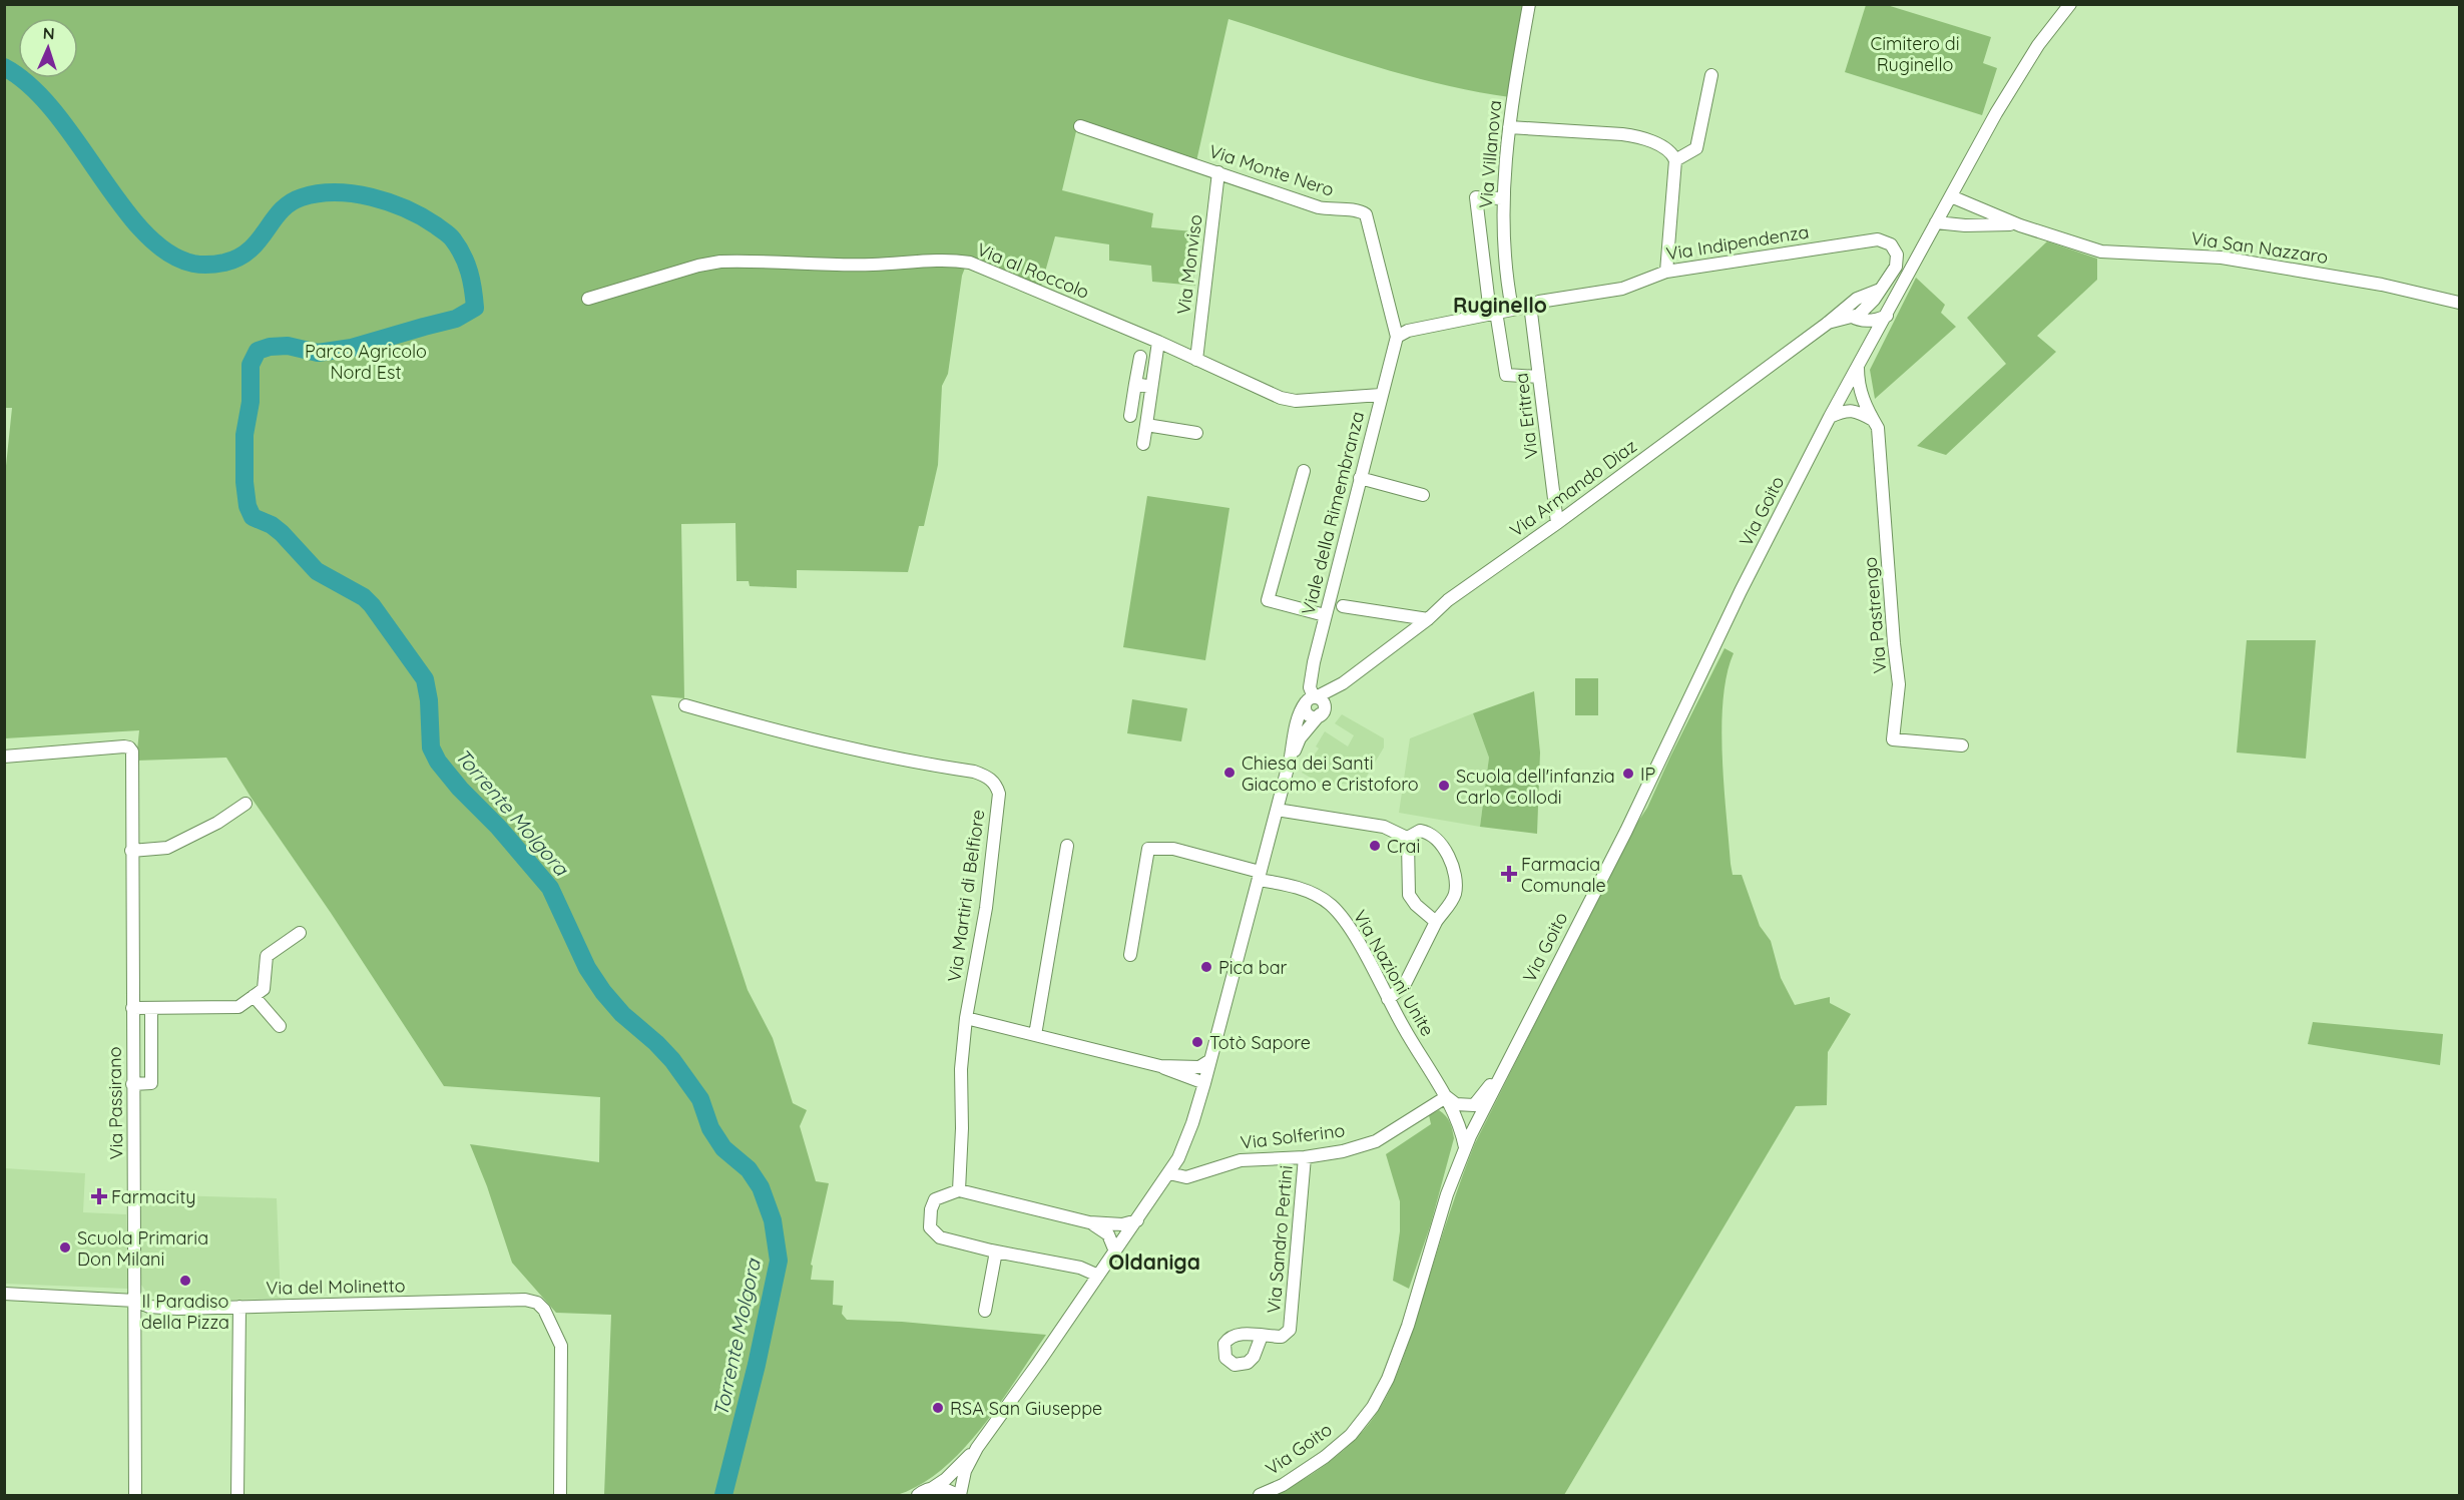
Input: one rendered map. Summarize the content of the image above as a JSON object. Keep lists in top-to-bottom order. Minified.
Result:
{"streets":{"street":["Via Villanova","Via Monte Nero","Via Indipendenza","Via San Nazzaro","Via Monviso","Via al Roccolo","Via Eritrea","Via Armando Diaz","Via Goito","Viale della Rimembranza","Via Pastrengo","Via Martiri di Belfiore","Via Nazioni Unite","Via Passirano","Via Solferino","Via Sandro Pertini","Via del Molinetto"]},"crossings":[["Via Villanova","Via Indipendenza"],["Via Monte Nero","Via Indipendenza"],["Via Monte Nero","Via Monviso"],["Via Monte Nero","Viale della Rimembranza"],["Via Indipendenza","Via Eritrea"],["Via Indipendenza","Via Armando Diaz"],["Via Indipendenza","Viale della Rimembranza"],["Via San Nazzaro","Via Goito"],["Via Monviso","Via al Roccolo"],["Via al Roccolo","Viale della Rimembranza"],["Via Eritrea","Via Armando Diaz"],["Via Armando Diaz","Via Goito"],["Via Armando Diaz","Viale della Rimembranza"],["Via Armando Diaz","Via Nazioni Unite"],["Via Armando Diaz","Via Solferino"],["Via Goito","Via Pastrengo"],["Via Goito","Via Nazioni Unite"],["Via Nazioni Unite","Via Solferino"],["Via Passirano","Via del Molinetto"],["Via Solferino","Via Sandro Pertini"]],"districts":["Ruginello","Oldaniga"],"water":["Torrente Molgora"],"parks":["Cimitero di Ruginello","Parco Agricolo Nord Est"],"places":{"other":["Chiesa dei Santi Giacomo e Cristoforo","IP","Scuola dell'infanzia Carlo Collodi","Crai","Pica bar","Totò Sapore","Scuola Primaria Don Milani","Il Paradiso della Pizza","RSA San Giuseppe"],"health":["Farmacia Comunale","Farmacity"]},"north":"top"}
